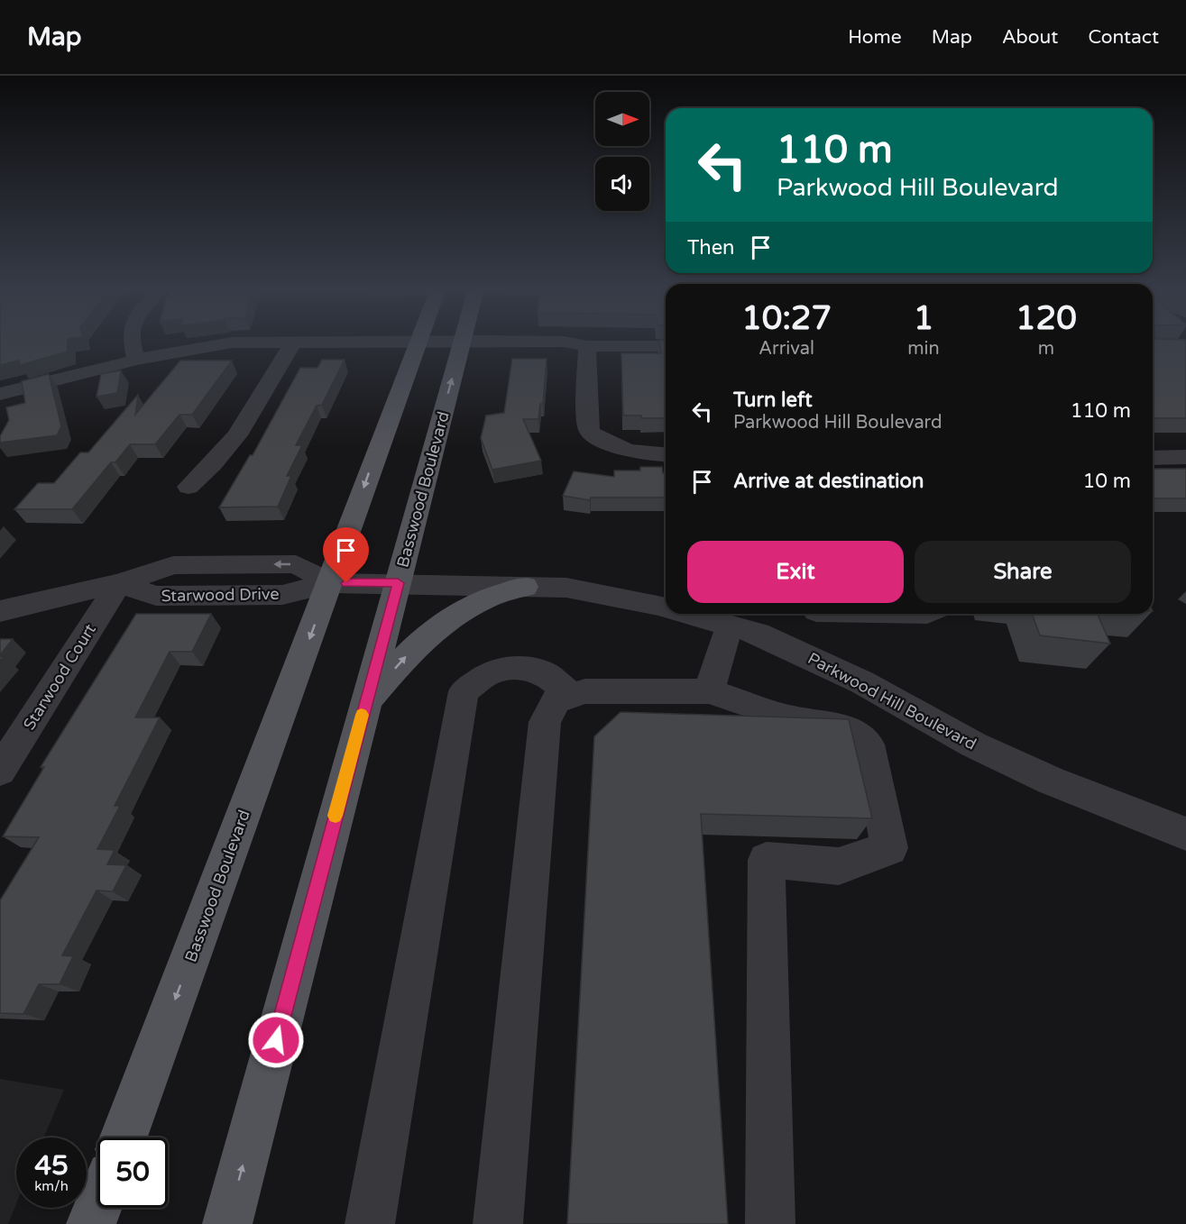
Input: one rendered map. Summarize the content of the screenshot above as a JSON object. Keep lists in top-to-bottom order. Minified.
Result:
{"streets":{"main road":["Basswood Boulevard"],"street":["Starwood Drive","Starwood Court","Parkwood Hill Boulevard"]},"crossings":[["Basswood Boulevard","Starwood Drive"],["Basswood Boulevard","Parkwood Hill Boulevard"],["Starwood Drive","Starwood Court"],["Starwood Drive","Parkwood Hill Boulevard"]],"north":"right","page":{"header":"Map","nav":["Home","Map","About","Contact"],"turn":["110 m","Parkwood Hill Boulevard"],"then":"Then","eta":["10:27","Arrival","1","min","120","m"],"list":[{"name":"Turn left","note":"Parkwood Hill Boulevard","value":"110 m"},{"name":"Arrive at destination","value":"10 m"}],"buttons":["Exit","Share"],"speed":"45 km/h","limit":"50"}}
